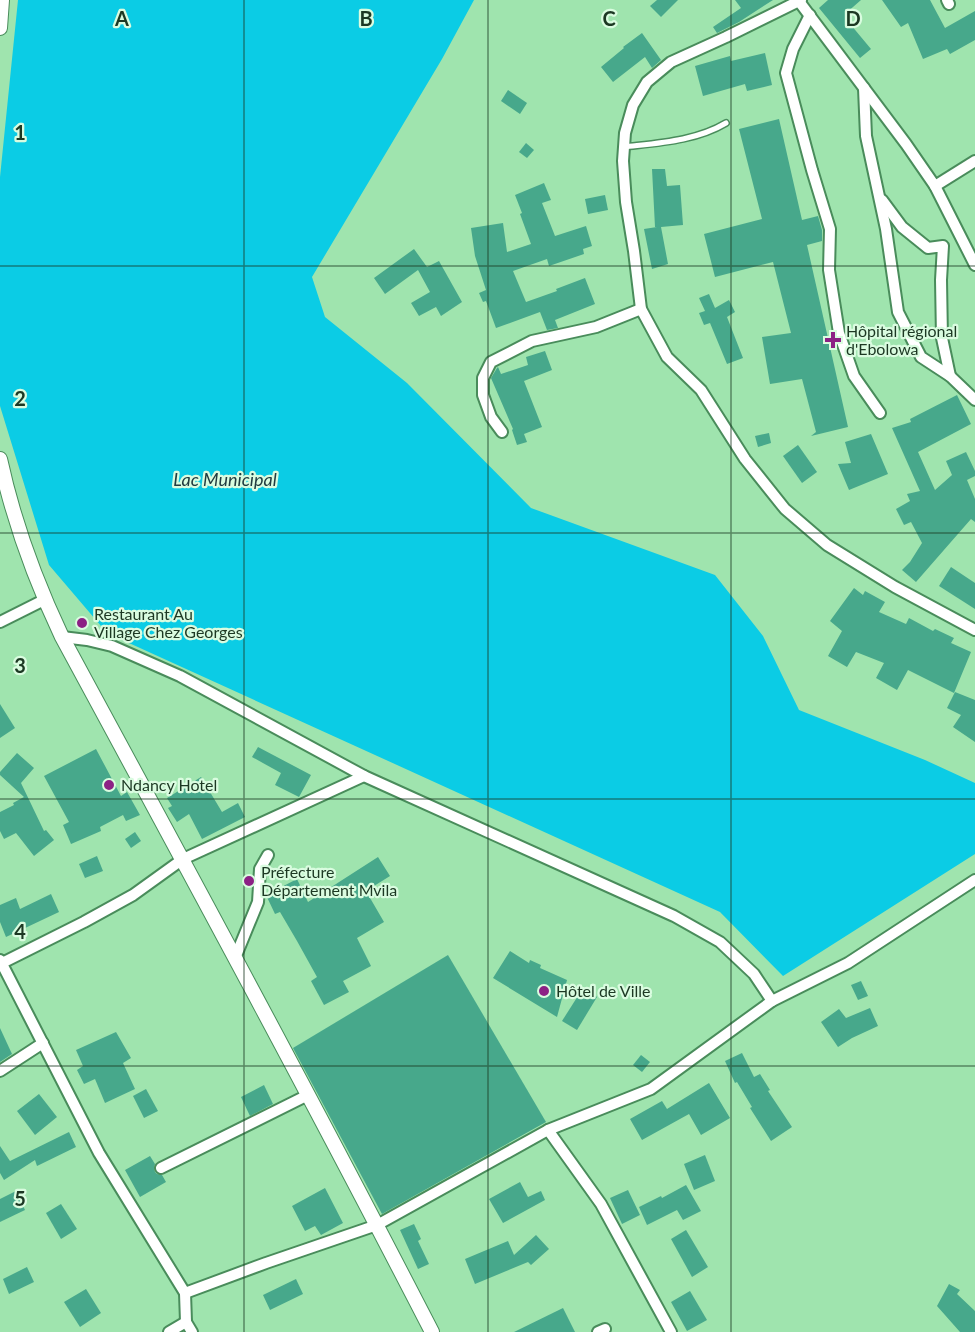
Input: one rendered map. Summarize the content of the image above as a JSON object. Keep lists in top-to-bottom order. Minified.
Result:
{"water":["Lac Municipal"],"places":{"health":["Hôpital régional d'Ebolowa"],"other":["Restaurant Au Village Chez Georges","Ndancy Hotel","Préfecture Département Mvila","Hôtel de Ville"]},"grid":{"columns":["A","B","C","D"],"rows":["1","2","3","4","5"]}}
